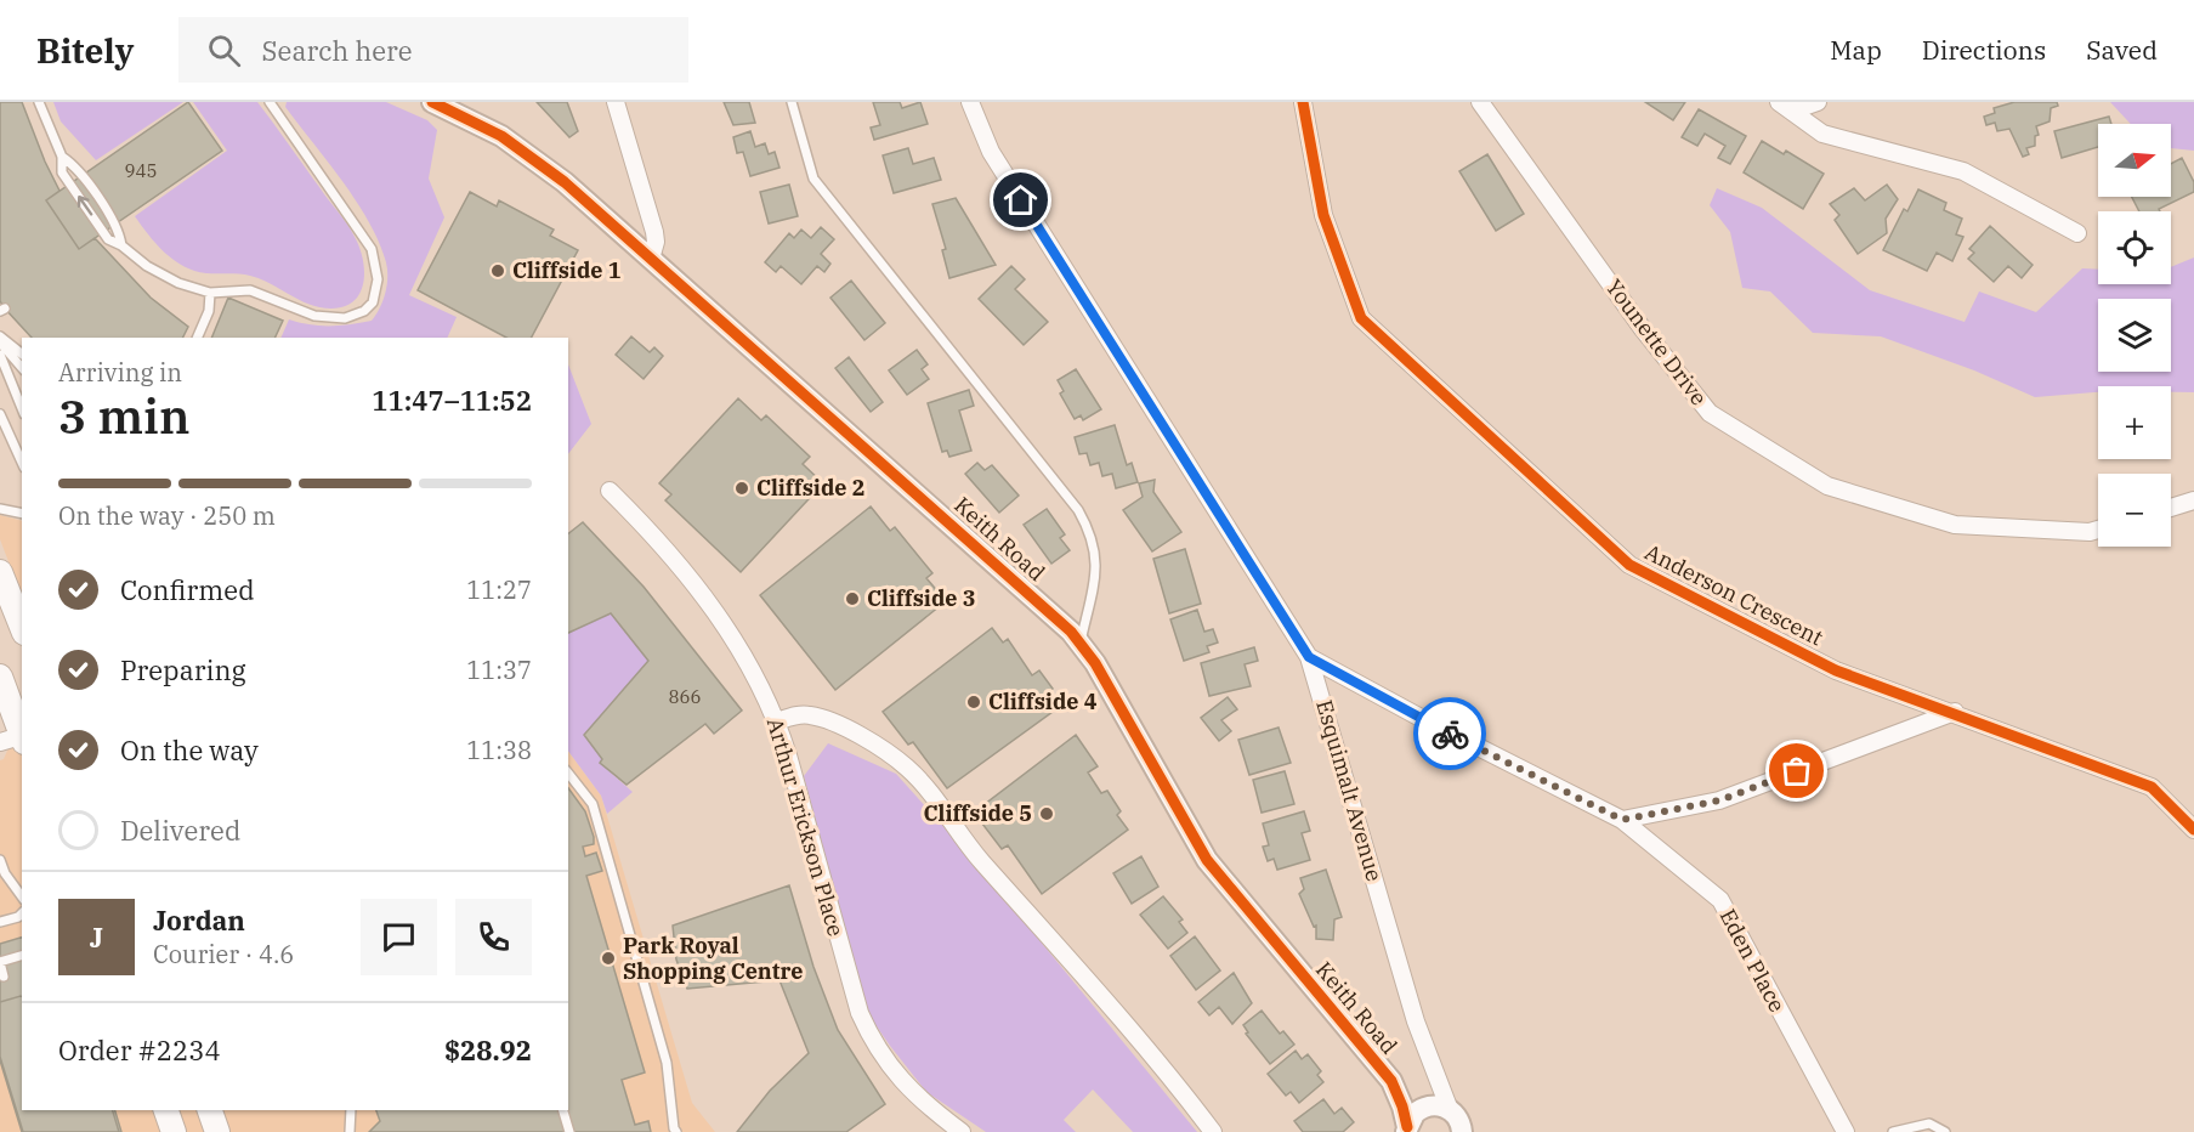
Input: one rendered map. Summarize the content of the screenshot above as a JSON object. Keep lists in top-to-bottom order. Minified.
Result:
{"streets":{"street":["Younette Drive","Keith Road","Anderson Crescent","Esquimalt Avenue","Arthur Erickson Place","Eden Place"]},"crossings":[["Keith Road","Esquimalt Avenue"],["Esquimalt Avenue","Eden Place"]],"places":["Cliffside 1","Cliffside 2","Cliffside 3","Cliffside 4","Cliffside 5","Park Royal Shopping Centre"],"house_numbers":["945","866"],"north":"right","page":{"header":"Bitely","search":"Search here","nav":["Map","Directions","Saved"],"map_buttons":["+","−"],"heading":["3 min","Arriving in","11:47–11:52"],"panel":["Jordan","Courier · 4.6","Order #2234","$28.92"],"bar":"On the way · 250 m","list":[["Confirmed","11:27"],["Preparing","11:37"],["On the way","11:38"],"Delivered"],"round":"J"}}
